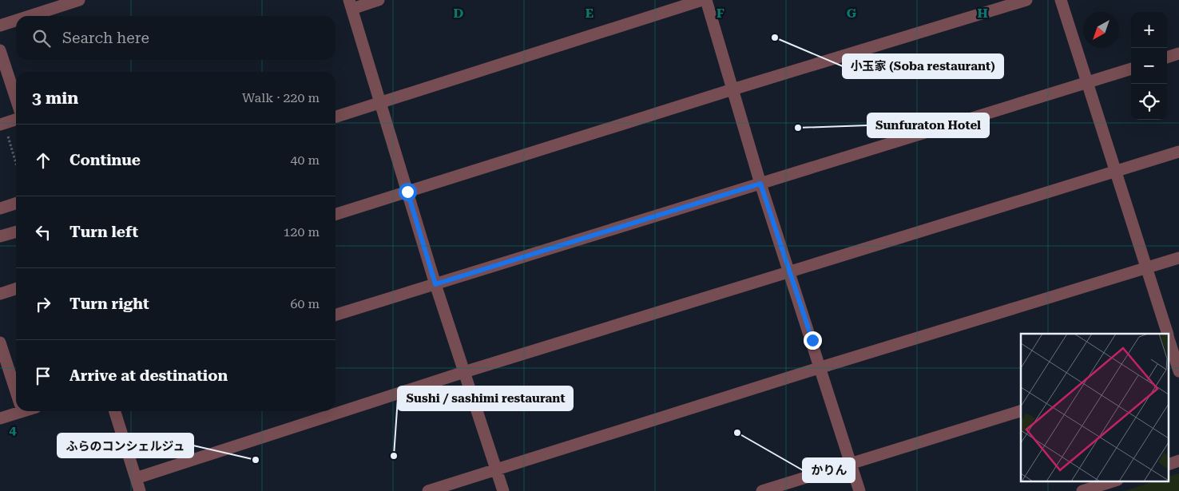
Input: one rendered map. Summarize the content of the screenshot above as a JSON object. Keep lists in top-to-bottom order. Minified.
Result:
{"places":["小玉家 (Soba restaurant)","Sunfuraton Hotel","かりん","Sushi / sashimi restaurant","ふらのコンシェルジュ"],"north":"bottom left","page":{"map_buttons":["+","−"],"search":"Search here","heading":["3 min","Walk · 220 m"],"list":[["Continue","40 m"],["Turn left","120 m"],["Turn right","60 m"],"Arrive at destination"]},"grid":{"columns":["D","E","F","G","H"],"rows":["4"]}}
